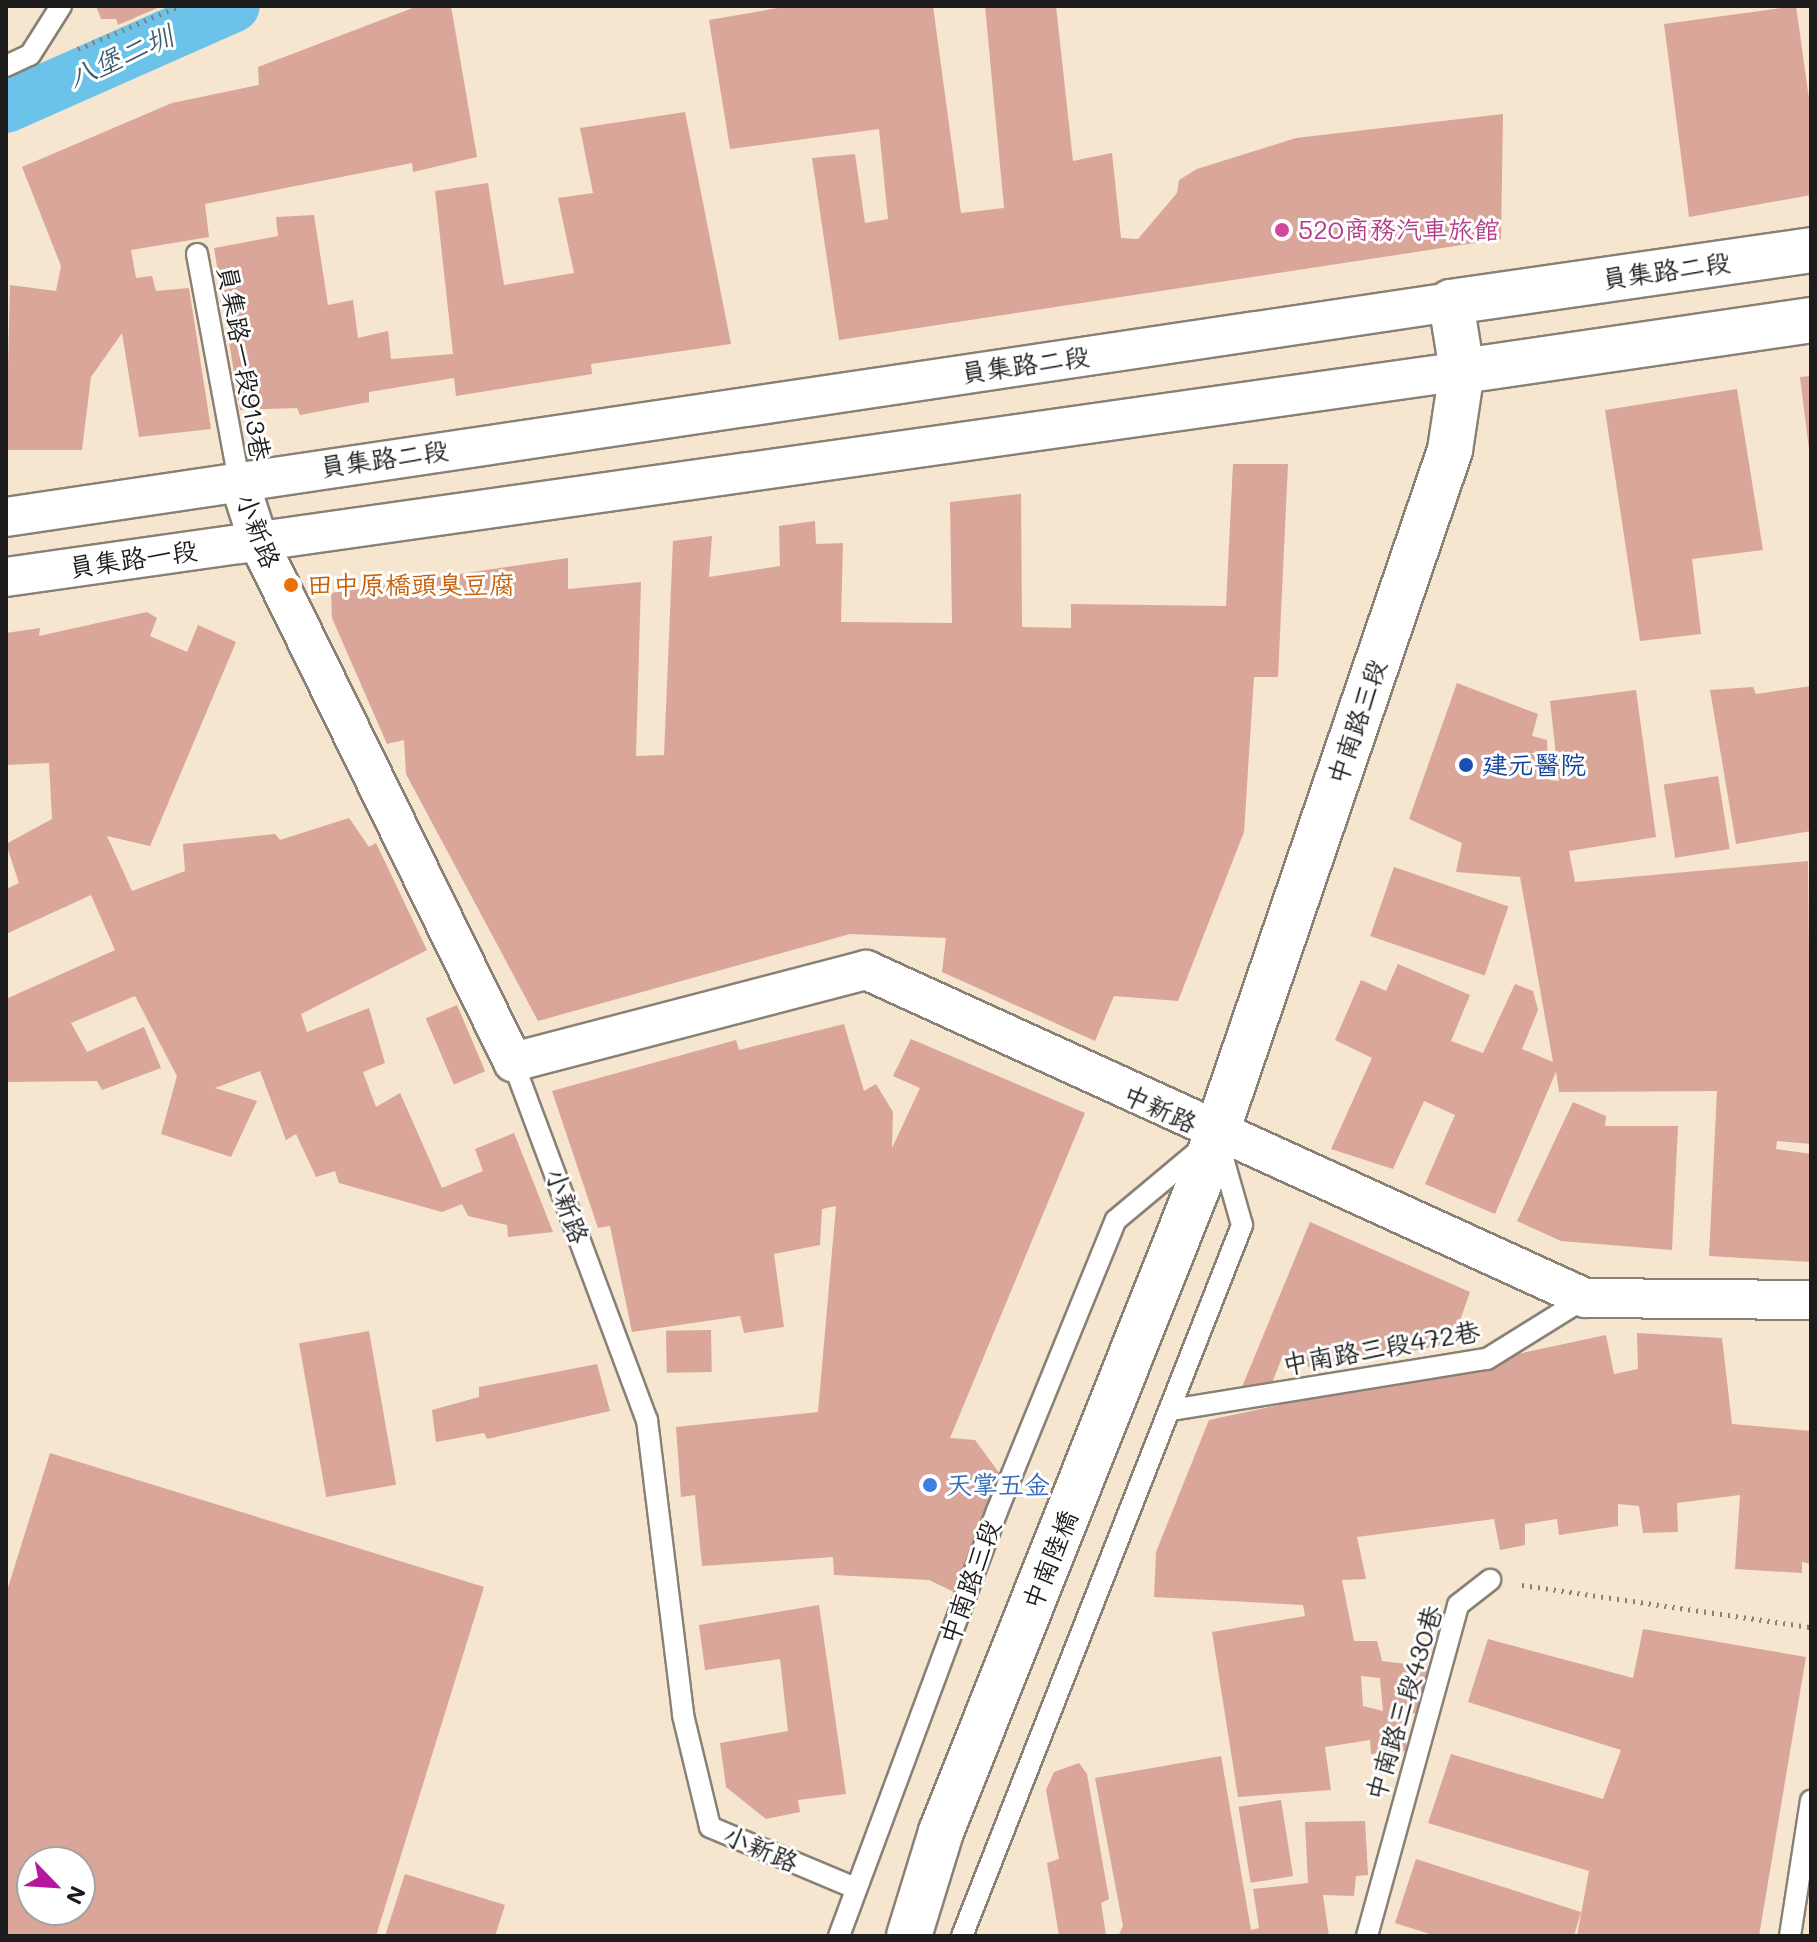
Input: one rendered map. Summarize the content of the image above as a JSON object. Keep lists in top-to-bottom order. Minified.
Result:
{"streets":{"main road":["員集路二段","中南路三段","中南陸橋"],"street":["小新路","員集路一段","中新路"],"lane":["員集路一段913巷","中南路三段472巷","中南路三段430巷"]},"crossings":[["員集路二段","員集路一段913巷"],["員集路二段","小新路"],["員集路二段","中南路三段"],["員集路一段913巷","小新路"],["小新路","員集路一段"],["小新路","中南路三段"],["小新路","中新路"],["中南路三段","中新路"],["中南路三段","中南陸橋"],["中新路","中南路三段472巷"]],"water":["八堡二圳"],"places":["520商務汽車旅館","田中原橋頭臭豆腐","建元醫院","天掌五金"],"north":"bottom right"}
